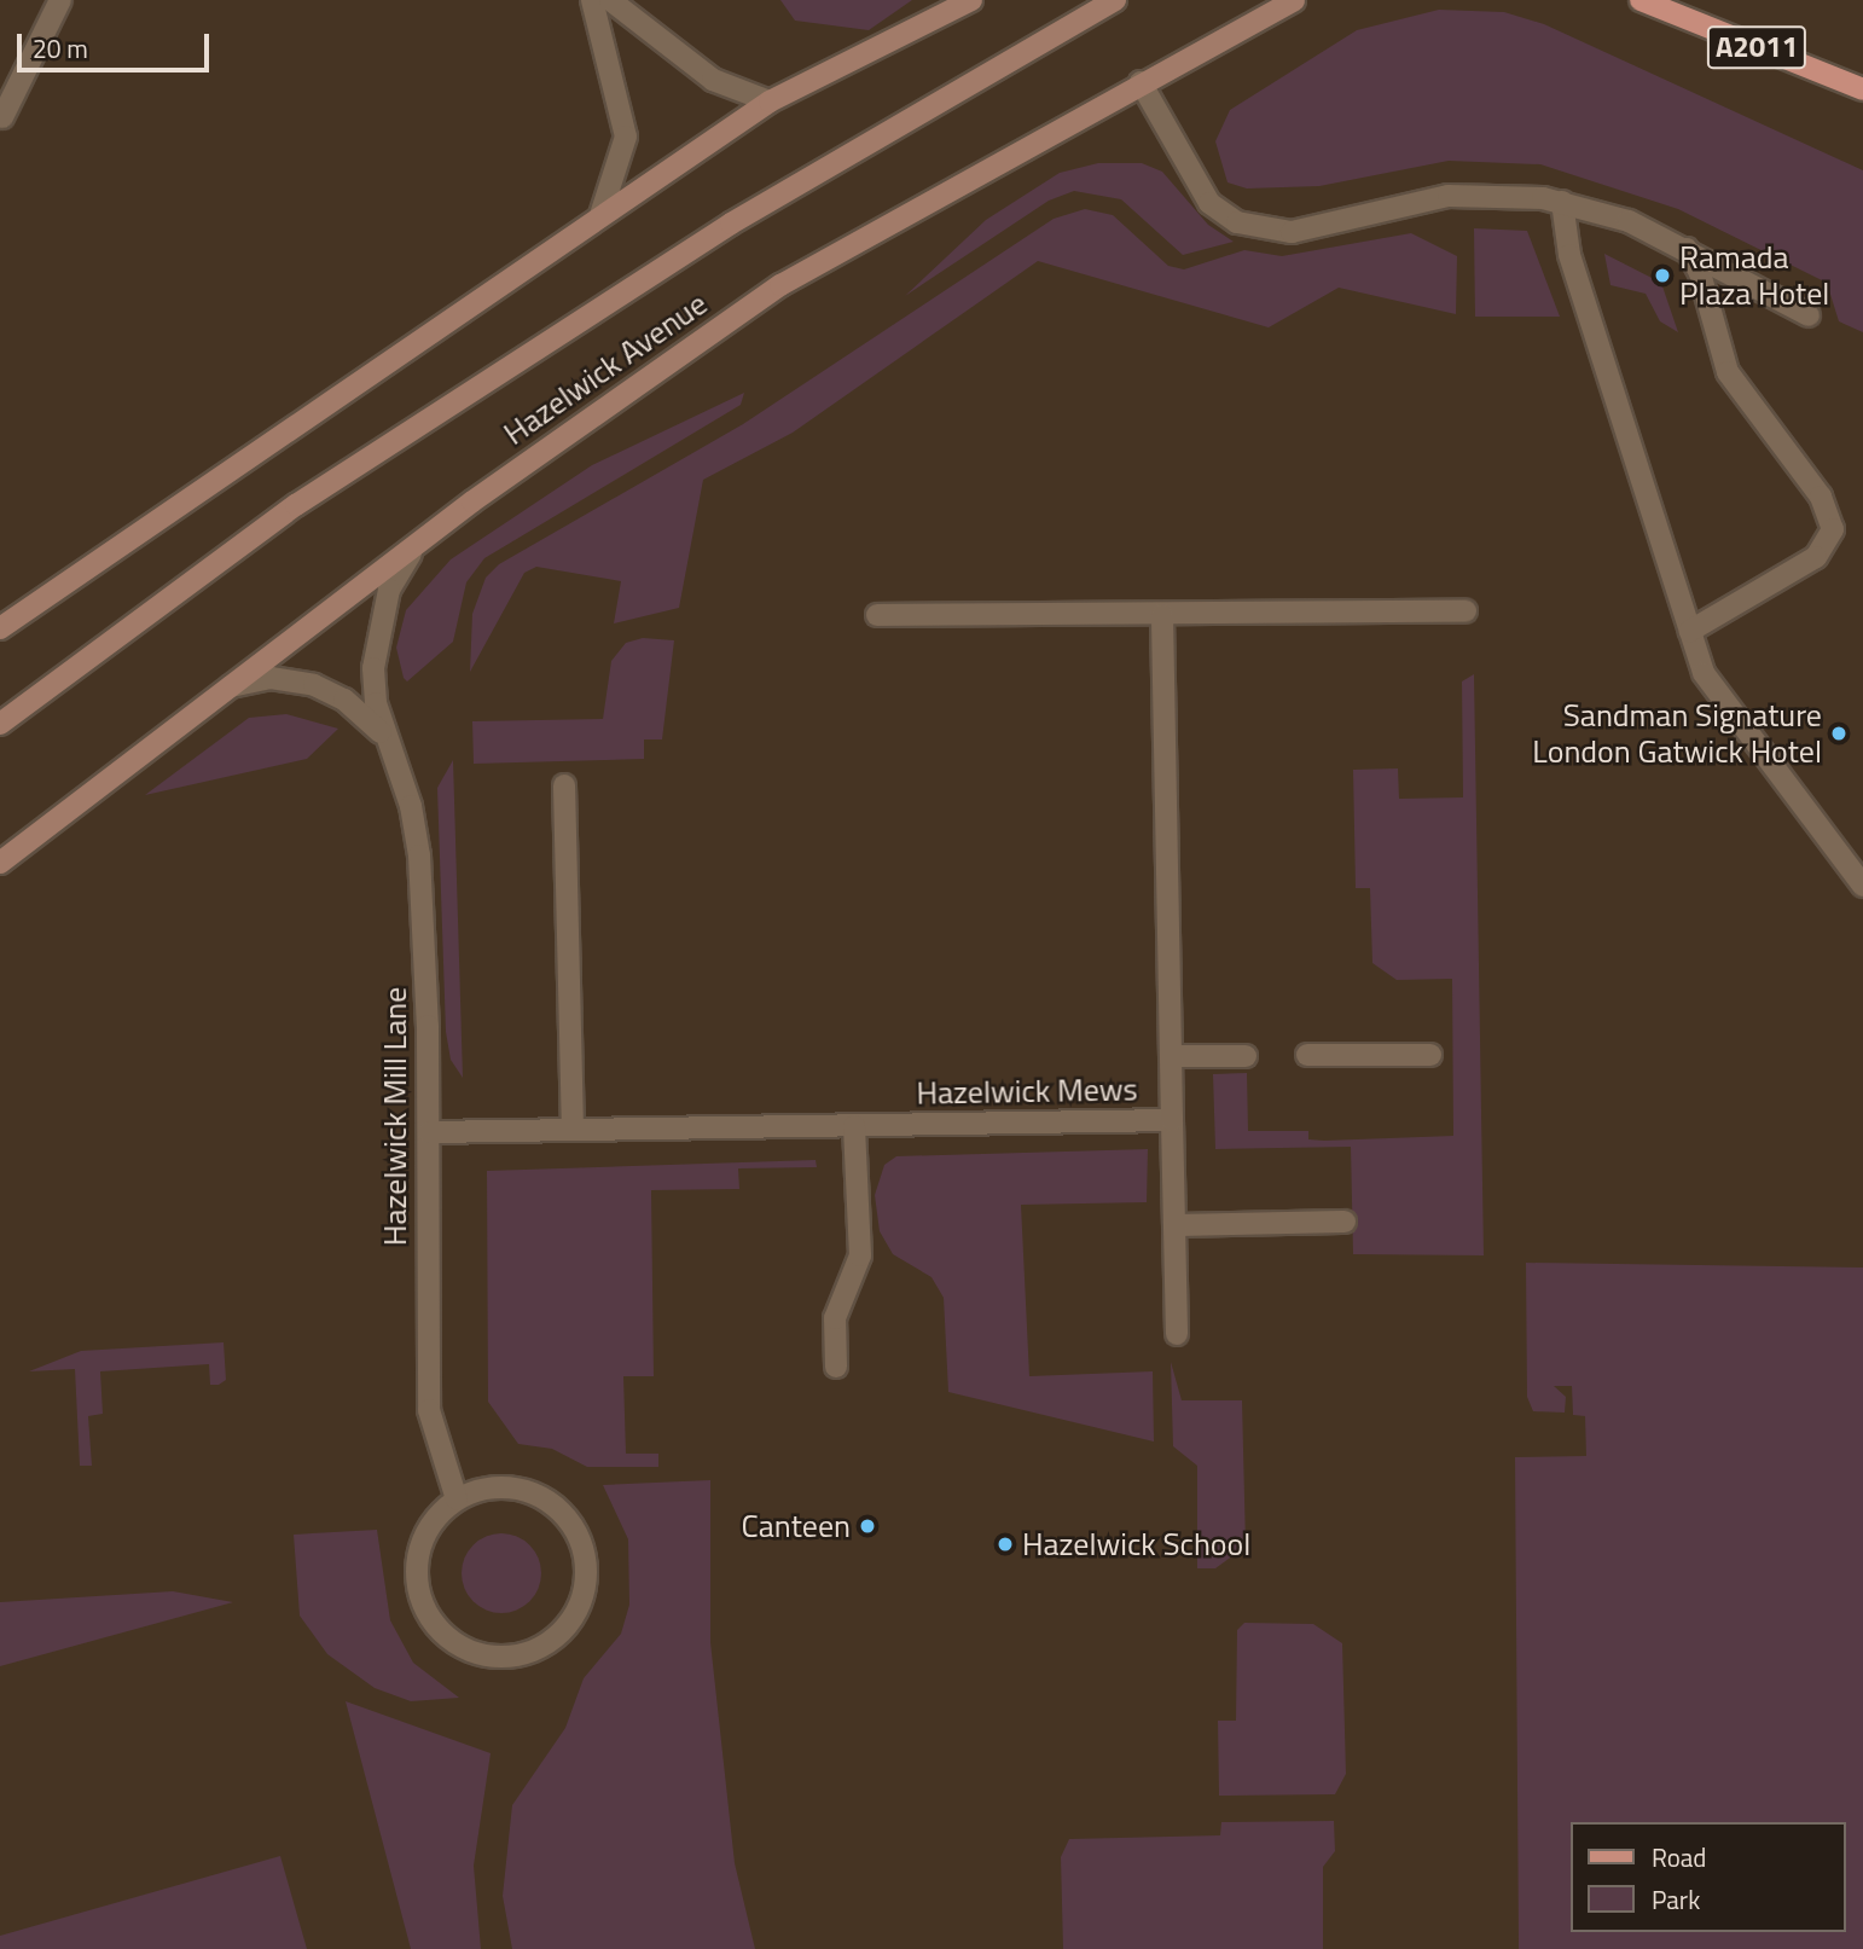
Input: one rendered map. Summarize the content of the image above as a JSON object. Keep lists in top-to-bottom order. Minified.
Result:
{"streets":{"main road":["A2011"],"street":["Hazelwick Avenue","Hazelwick Mews","Hazelwick Mill Lane"]},"crossings":[["Hazelwick Avenue","Hazelwick Mill Lane"],["Hazelwick Mews","Hazelwick Mill Lane"]],"places":["Ramada Plaza Hotel","Sandman Signature London Gatwick Hotel","Canteen","Hazelwick School"],"legend":["Road","Park"],"scale_bar":"20 m"}
